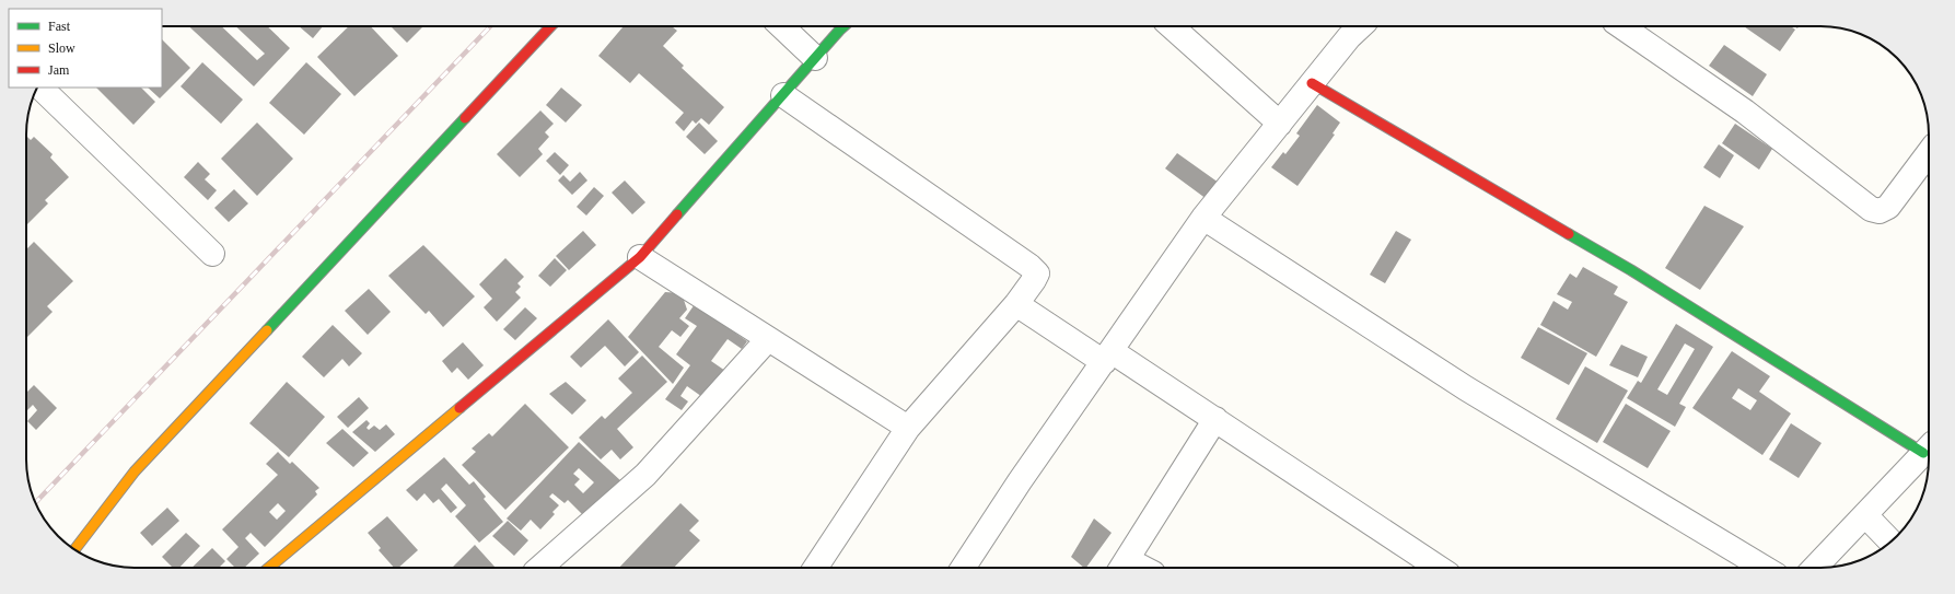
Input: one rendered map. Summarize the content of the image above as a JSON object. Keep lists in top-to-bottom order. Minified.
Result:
{"legend":["Fast","Slow","Jam"]}
